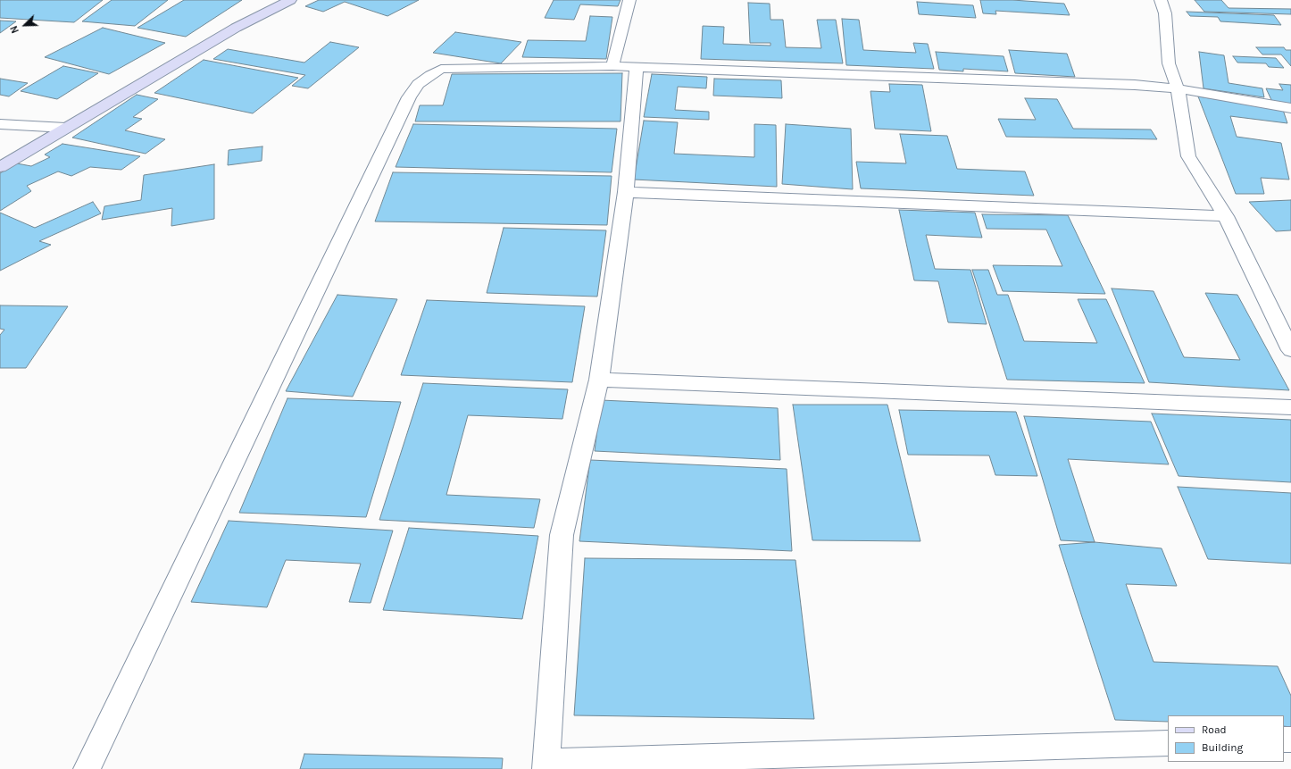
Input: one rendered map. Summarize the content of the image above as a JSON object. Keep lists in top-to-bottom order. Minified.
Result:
{"legend":["Road","Building"],"north":"bottom left"}
